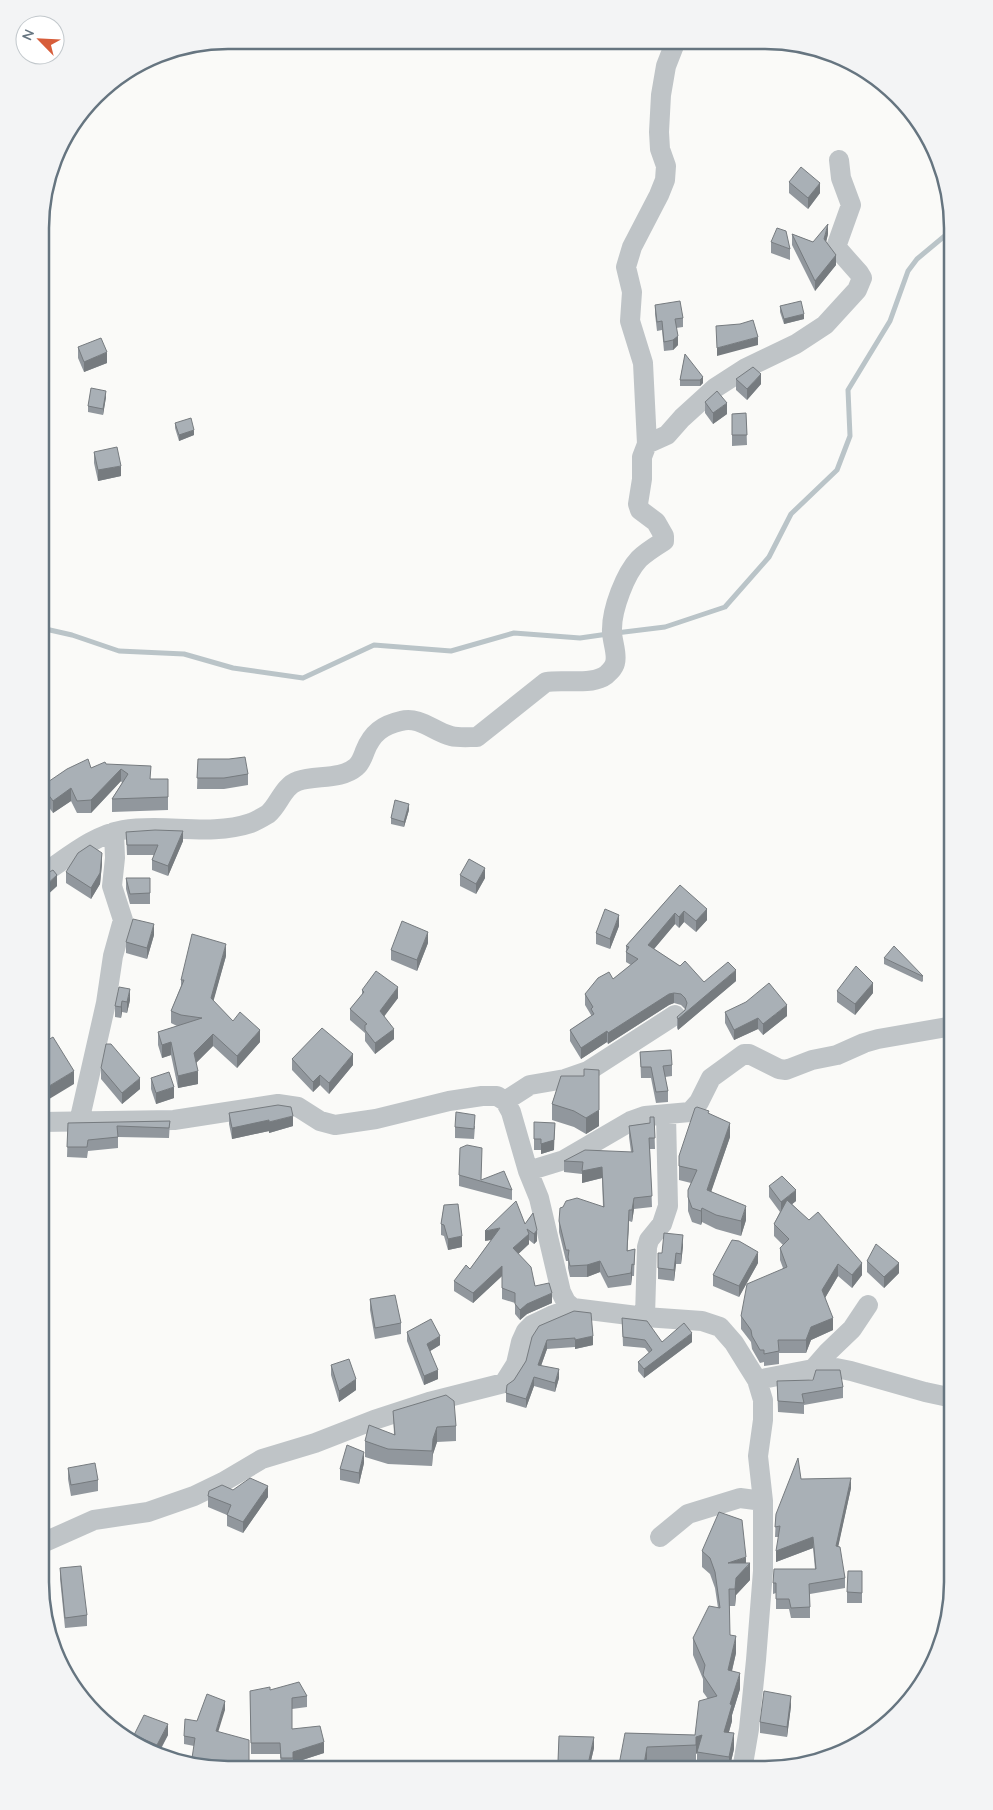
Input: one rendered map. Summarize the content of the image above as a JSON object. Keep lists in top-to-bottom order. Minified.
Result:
{"north":"top left"}
